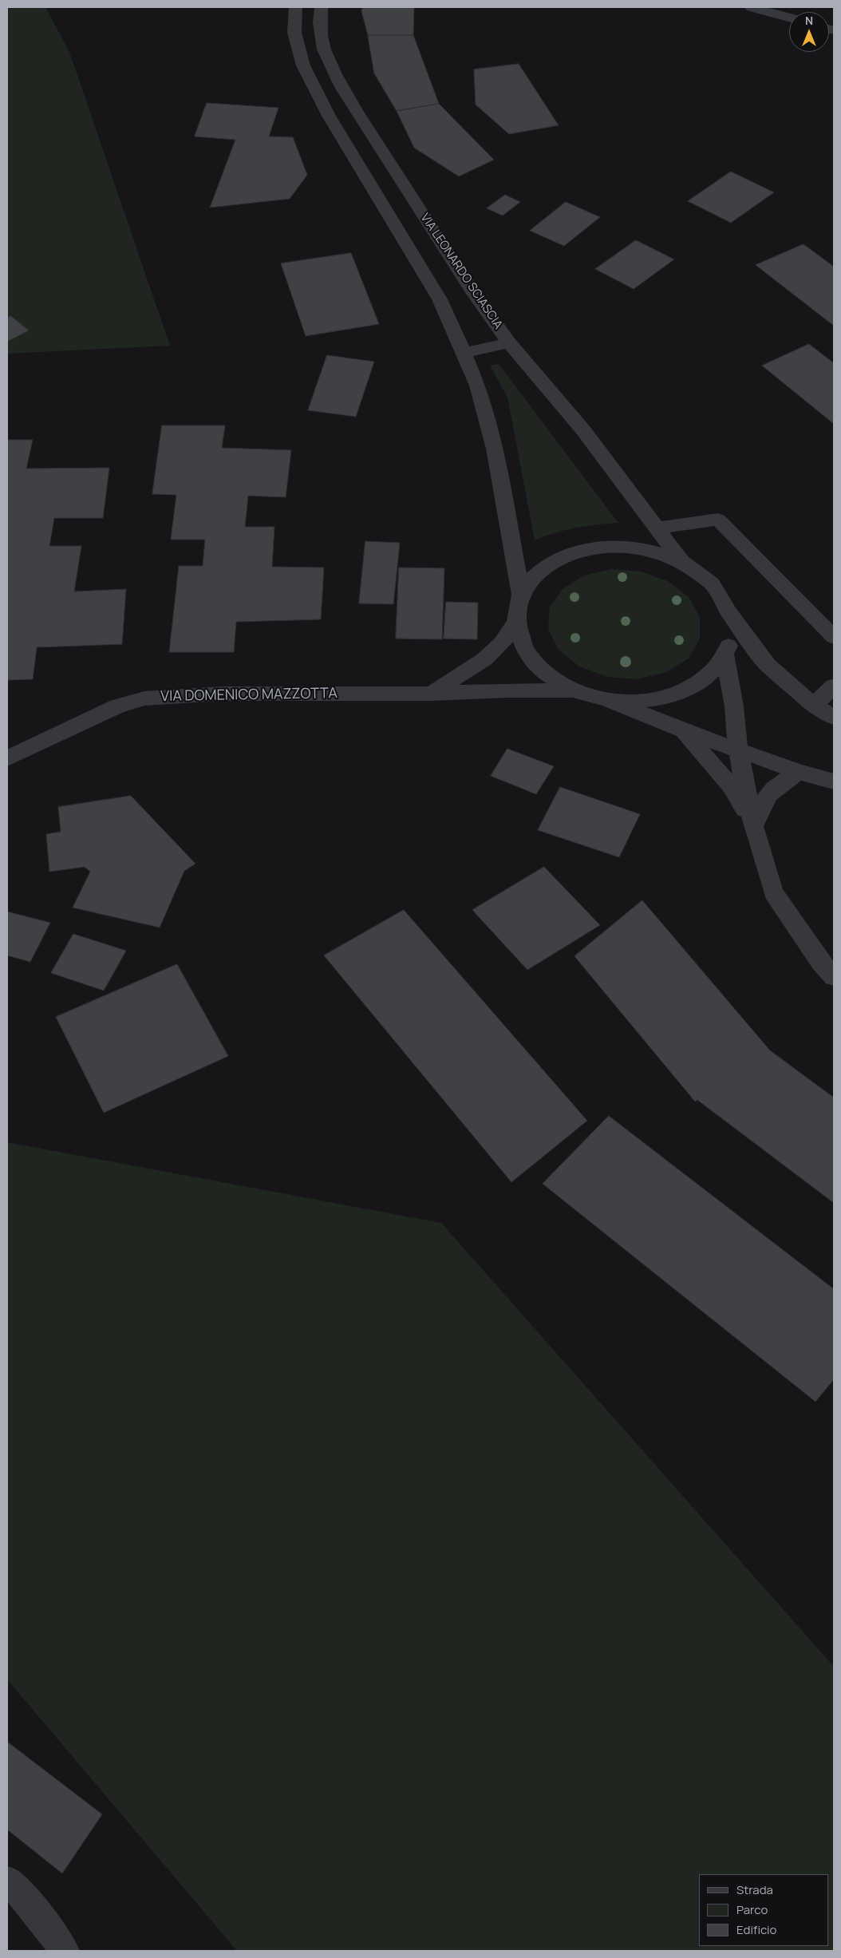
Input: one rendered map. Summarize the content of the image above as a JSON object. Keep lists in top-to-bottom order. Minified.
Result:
{"streets":{"street":["VIA LEONARDO SCIASCIA","VIA DOMENICO MAZZOTTA"]},"legend":["Strada","Parco","Edificio"],"north":"top"}
